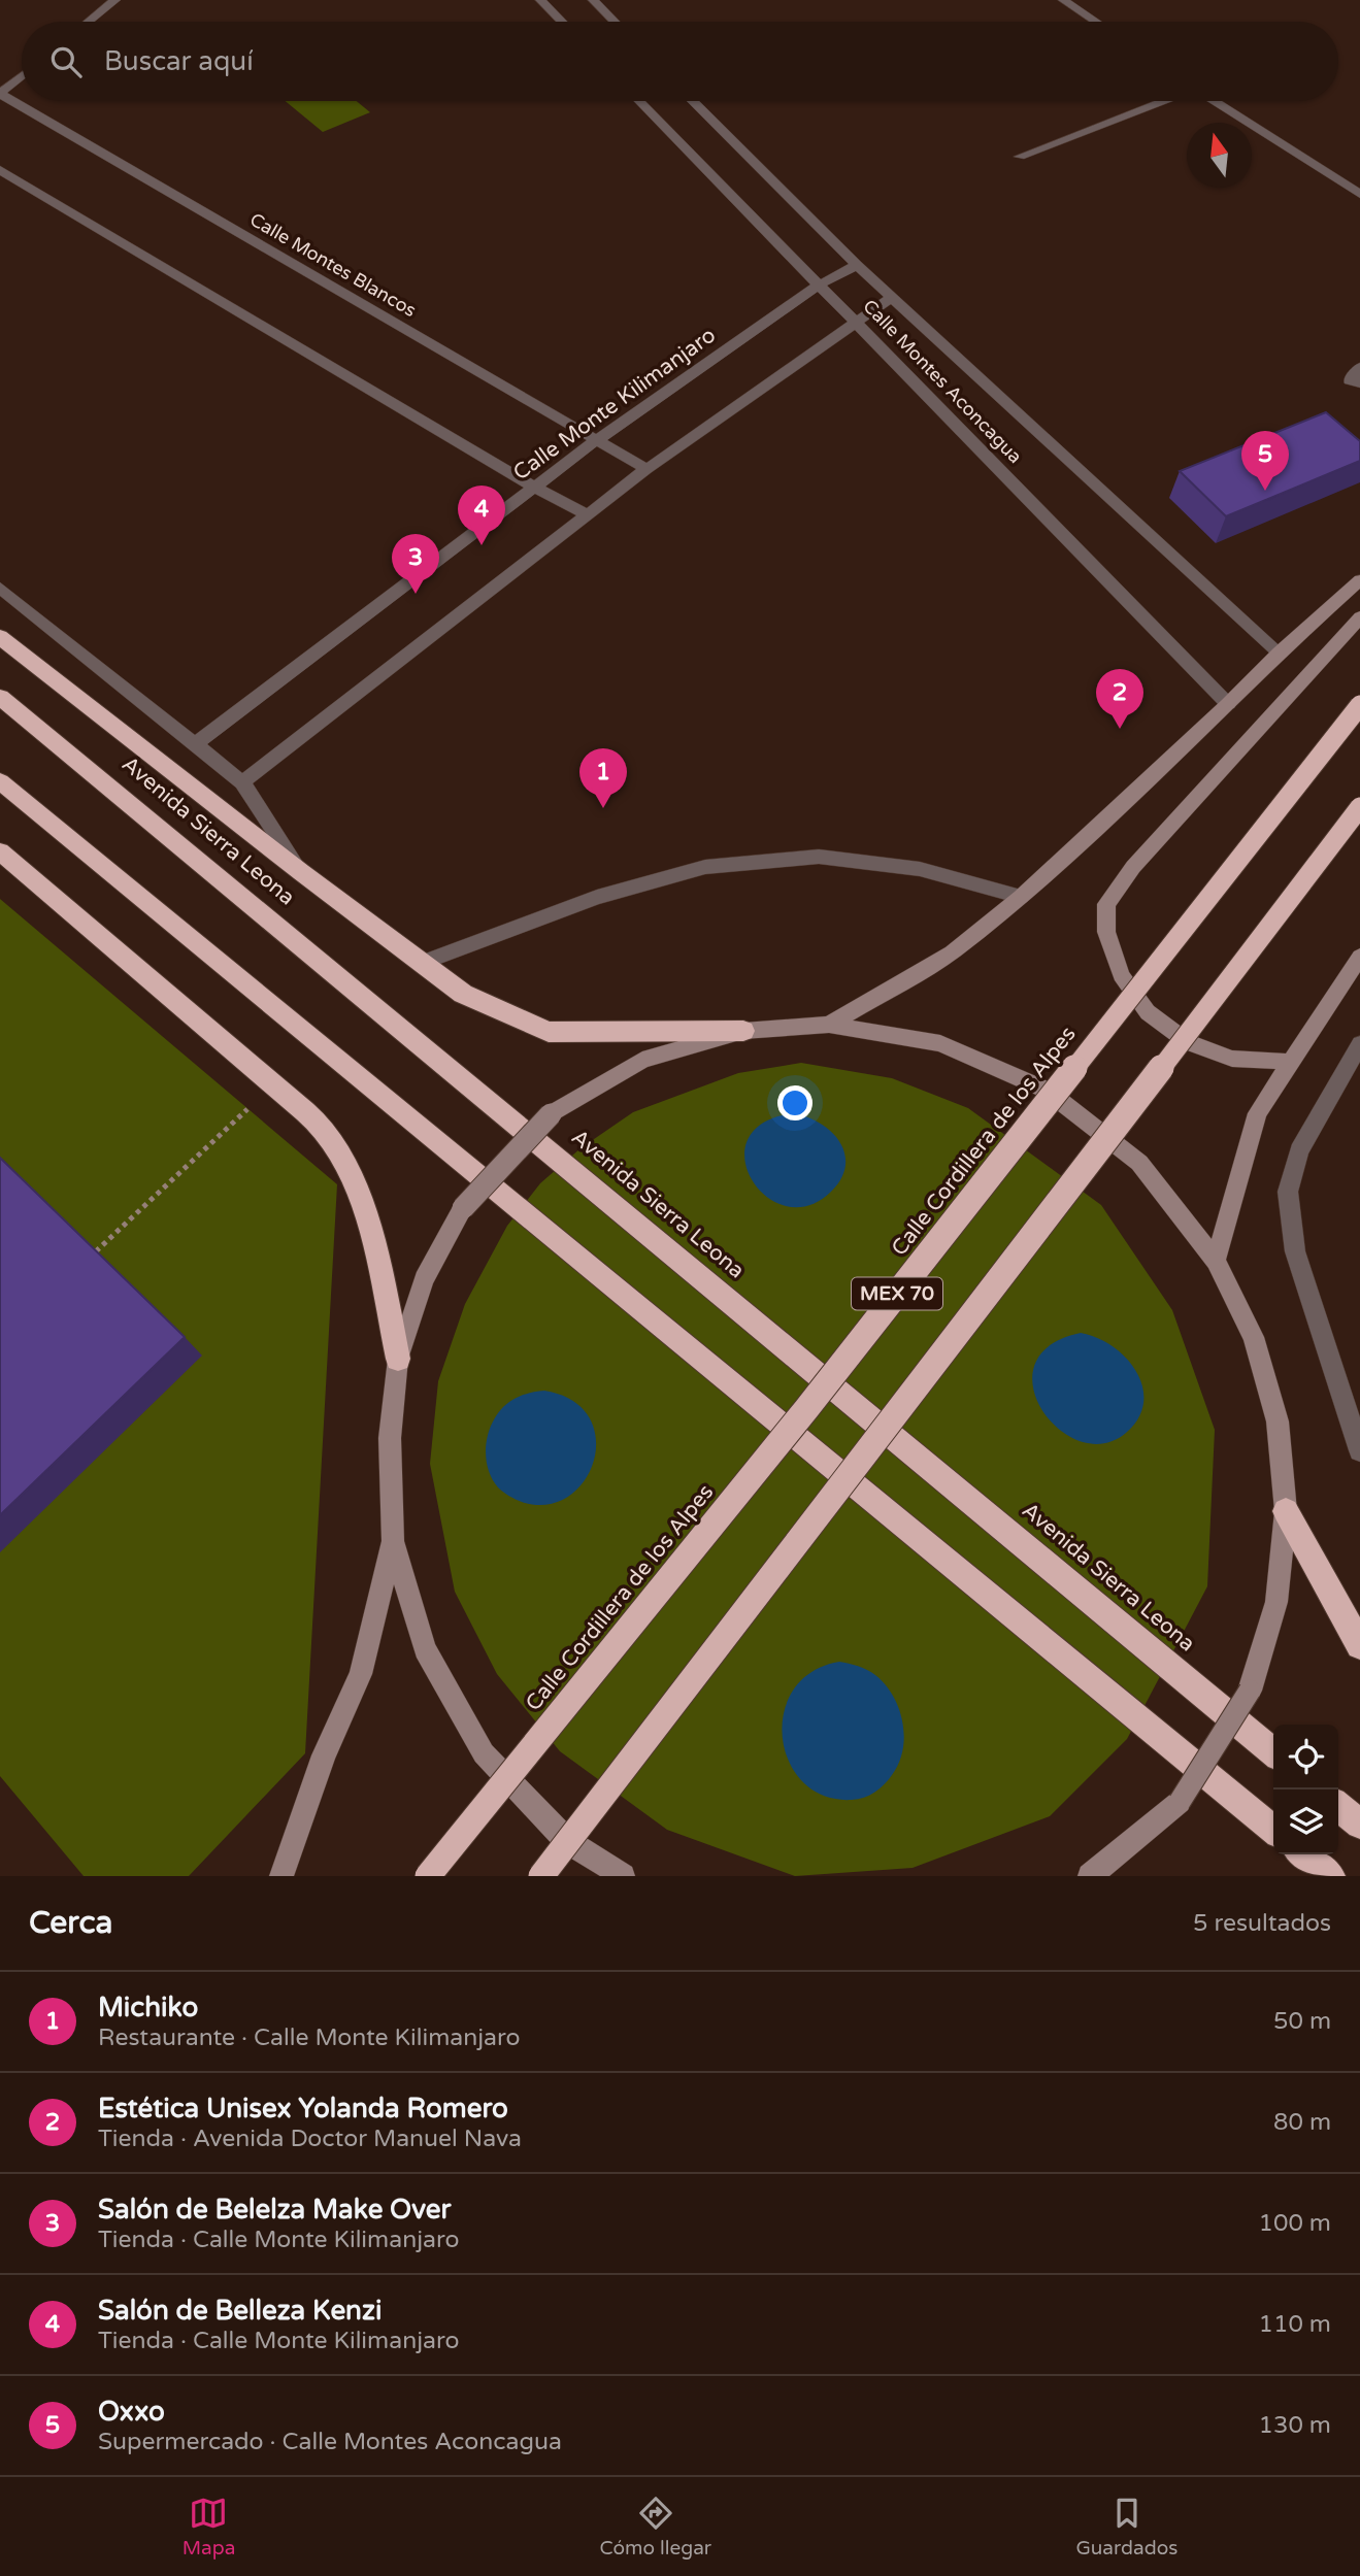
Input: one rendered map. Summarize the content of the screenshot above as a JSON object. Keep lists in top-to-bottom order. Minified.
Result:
{"streets":{"highway":["Avenida Sierra Leona","Calle Cordillera de los Alpes","MEX 70"],"street":["Calle Montes Blancos","Calle Montes Aconcagua","Calle Monte Kilimanjaro"]},"crossings":[["Calle Montes Blancos","Calle Monte Kilimanjaro"],["Calle Montes Aconcagua","Calle Monte Kilimanjaro"],["Calle Monte Kilimanjaro","Avenida Sierra Leona"]],"north":"top","page":{"search":"Buscar aquí","pins":["5","4","3","2","1"],"heading":["Cerca","5 resultados"],"list":[{"mark":"1","name":"Michiko","note":"Restaurante · Calle Monte Kilimanjaro","value":"50 m"},{"mark":"2","name":"Estética Unisex Yolanda Romero","note":"Tienda · Avenida Doctor Manuel Nava","value":"80 m"},{"mark":"3","name":"Salón de Belelza Make Over","note":"Tienda · Calle Monte Kilimanjaro","value":"100 m"},{"mark":"4","name":"Salón de Belleza Kenzi","note":"Tienda · Calle Monte Kilimanjaro","value":"110 m"},{"mark":"5","name":"Oxxo","note":"Supermercado · Calle Montes Aconcagua","value":"130 m"}],"nav":["Mapa","Cómo llegar","Guardados"]}}
